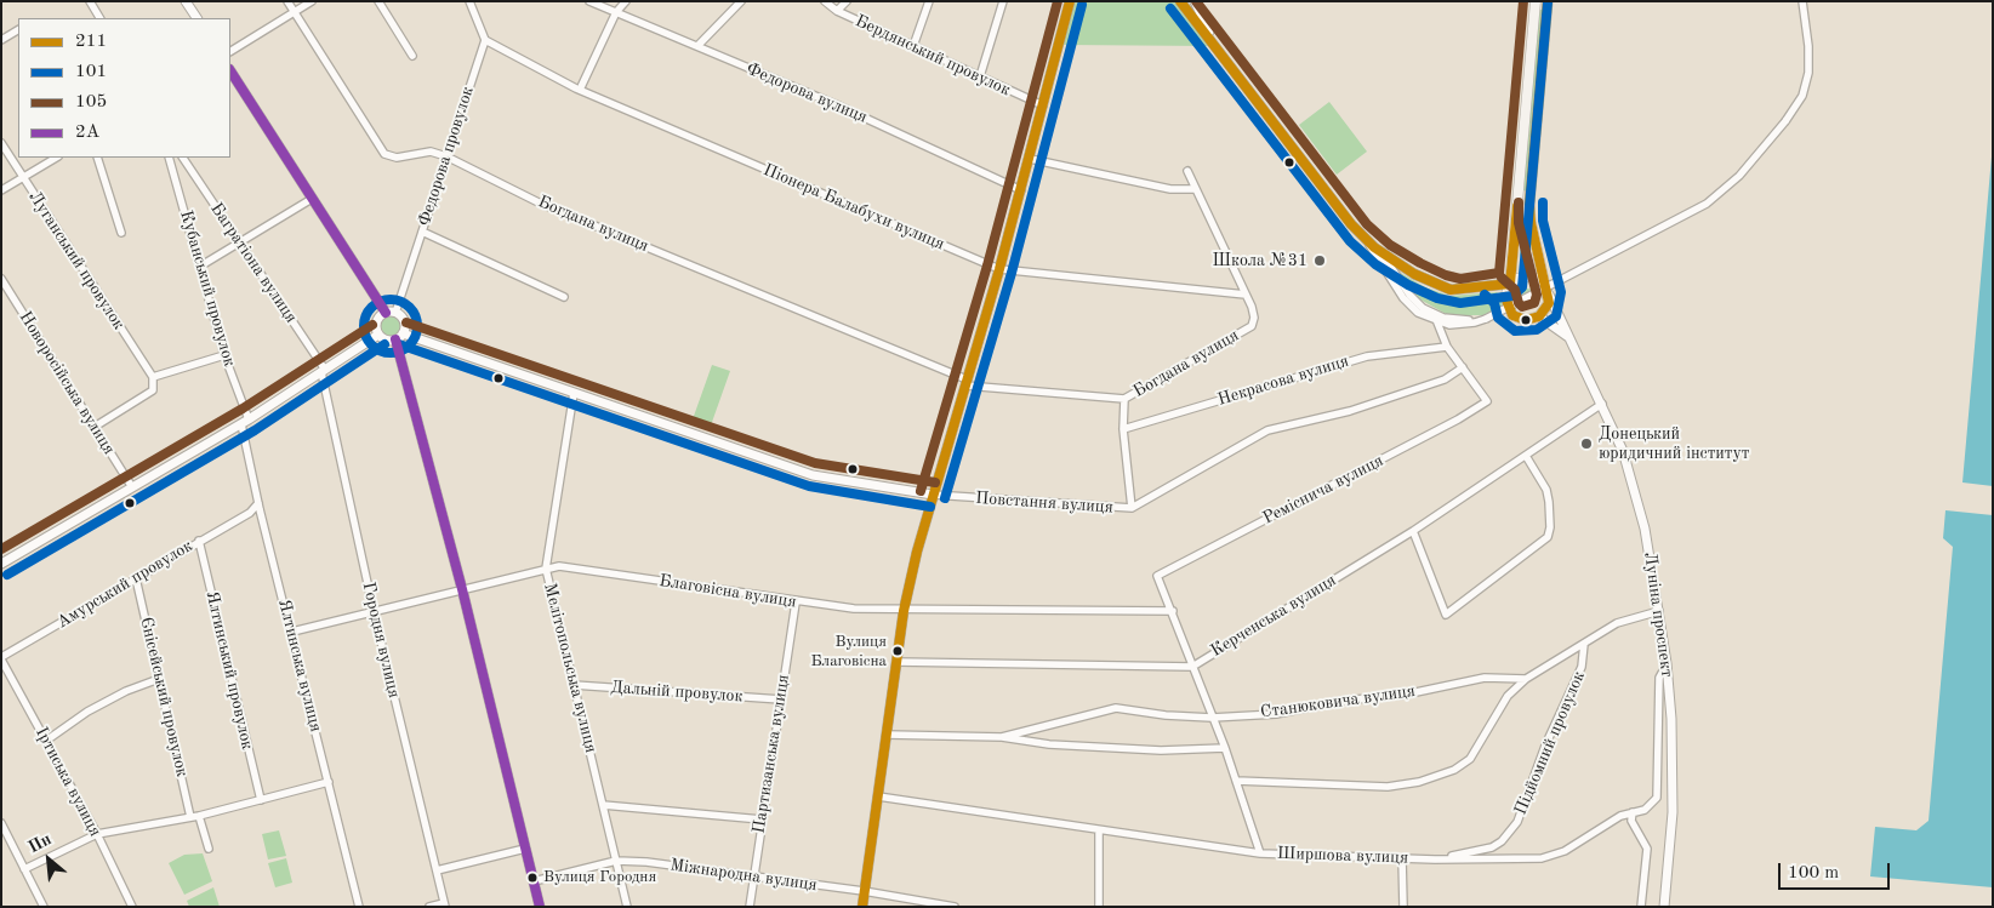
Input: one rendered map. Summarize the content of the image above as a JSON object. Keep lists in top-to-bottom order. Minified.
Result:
{"streets":{"main road":["Луніна проспект"],"street":["Бердянський провулок","Федорова вулиця","Федорова провулок","Піонера Балабухи вулиця","Богдана вулиця","Луганський провулок","Багратіона вулиця","Кубанський провулок","Некрасова вулиця","Новоросійська вулиця","Реміснича вулиця","Повстання вулиця","Амурський провулок","Благовісна вулиця","Керченська вулиця","Городня вулиця","Ялтинська вулиця","Мелітопольська вулиця","Ялтинський провулок","Дальній провулок","Єнісейський провулок","Станюковича вулиця","Підйомний провулок","Партизанська вулиця","Іртиська вулиця","Ширшова вулиця","Міжнародна вулиця"]},"crossings":[["Федорова провулок","Піонера Балабухи вулиця"],["Федорова провулок","Богдана вулиця"],["Федорова провулок","Повстання вулиця"],["Піонера Балабухи вулиця","Богдана вулиця"],["Багратіона вулиця","Городня вулиця"],["Кубанський провулок","Ялтинська вулиця"],["Реміснича вулиця","Повстання вулиця"],["Реміснича вулиця","Благовісна вулиця"],["Повстання вулиця","Мелітопольська вулиця"],["Амурський провулок","Ялтинська вулиця"],["Амурський провулок","Ялтинський провулок"],["Амурський провулок","Єнісейський провулок"],["Амурський провулок","Іртиська вулиця"],["Благовісна вулиця","Городня вулиця"],["Благовісна вулиця","Ялтинська вулиця"],["Благовісна вулиця","Мелітопольська вулиця"],["Благовісна вулиця","Партизанська вулиця"],["Луніна проспект","Керченська вулиця"],["Луніна проспект","Ширшова вулиця"],["Мелітопольська вулиця","Дальній провулок"],["Мелітопольська вулиця","Міжнародна вулиця"],["Дальній провулок","Партизанська вулиця"],["Підйомний провулок","Ширшова вулиця"],["Партизанська вулиця","Міжнародна вулиця"]],"places":["Школа №31","Донецький юридичний інститут","Вулиця Благовісна","Вулиця Городня"],"lines":["transit line 211","transit line 105","transit line 101","transit line 2А"],"legend":["211","101","105","2А"],"scale_bar":"100 m","north":"top left"}
